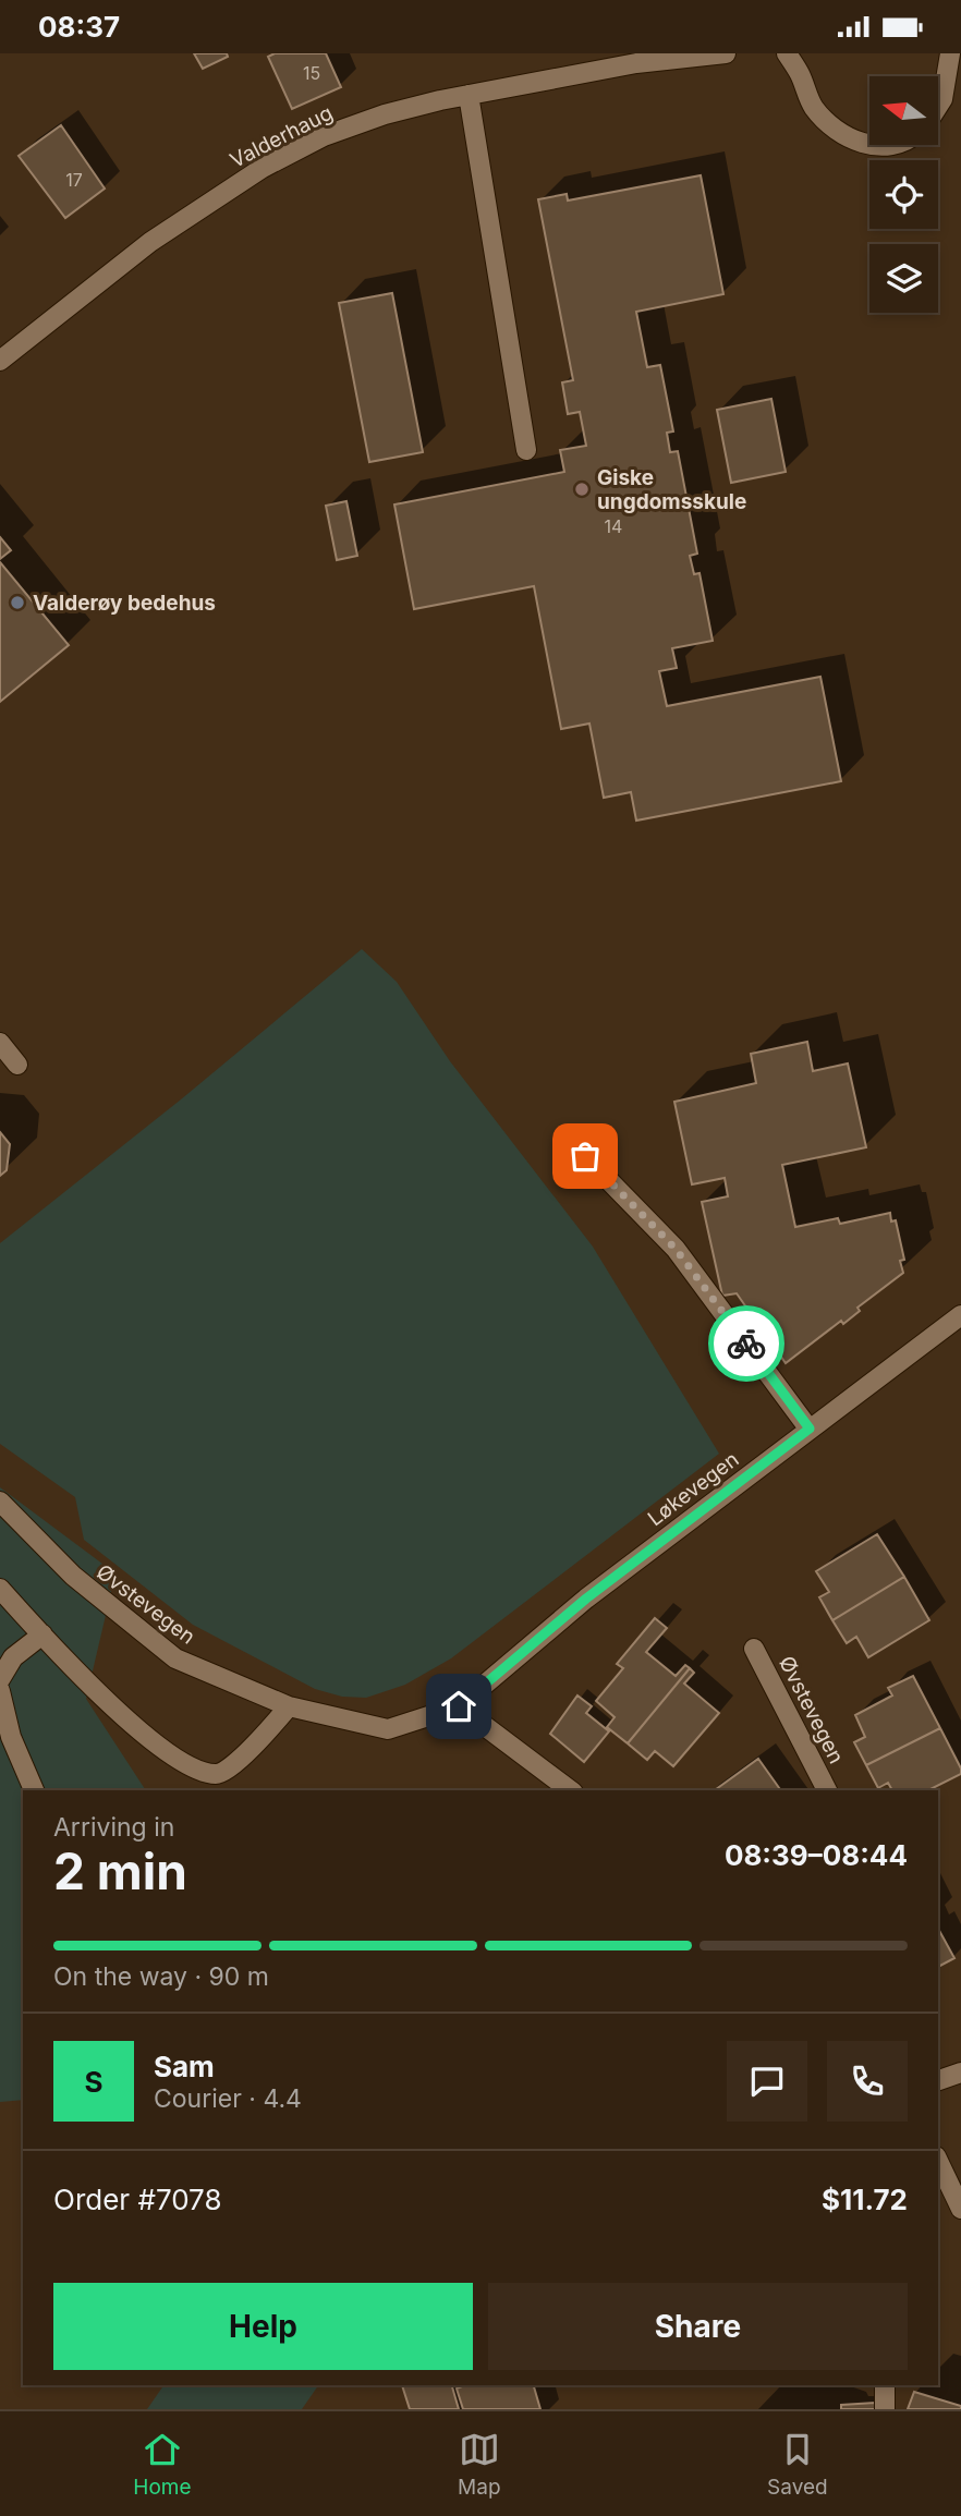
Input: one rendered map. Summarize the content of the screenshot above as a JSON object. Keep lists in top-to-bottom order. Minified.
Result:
{"streets":{"street":["Valderhaug","Løkevegen","Øvstevegen"]},"crossings":[["Løkevegen","Øvstevegen"]],"places":["Giske ungdomsskule","Valderøy bedehus"],"house_numbers":["15","17","14"],"north":"left","page":{"status":"08:37","heading":["2 min","Arriving in","08:39–08:44"],"panel":["Sam","Courier · 4.4","Order #7078","$11.72"],"bar":"On the way · 90 m","round":"S","buttons":["Help","Share"],"tabs":["Home","Map","Saved"]}}
